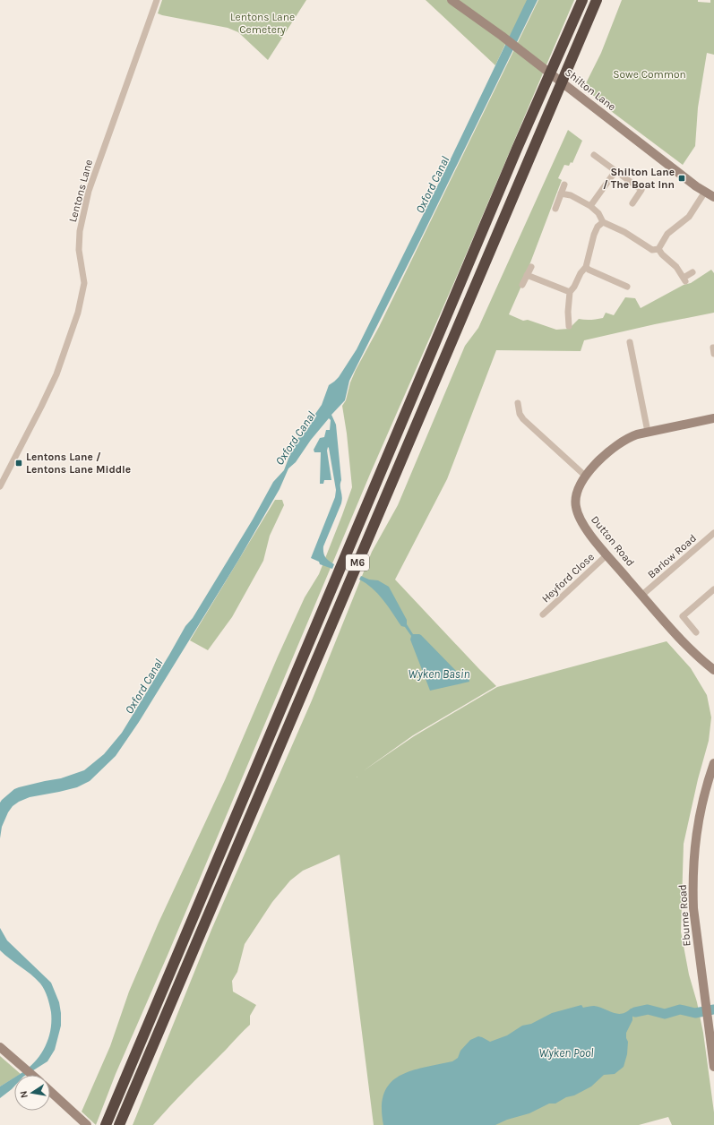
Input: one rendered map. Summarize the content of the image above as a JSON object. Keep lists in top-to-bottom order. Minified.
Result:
{"streets":{"highway":["M6"],"street":["Shilton Lane","Lentons Lane","Dutton Road","Barlow Road","Heyford Close","Eburne Road"]},"crossings":[["Dutton Road","Barlow Road"],["Dutton Road","Heyford Close"]],"water":["Oxford Canal","Wyken Basin","Wyken Pool"],"parks":["Lentons Lane Cemetery","Sowe Common"],"places":{"transit":["Shilton Lane / The Boat Inn","Lentons Lane / Lentons Lane Middle"]},"north":"left"}
